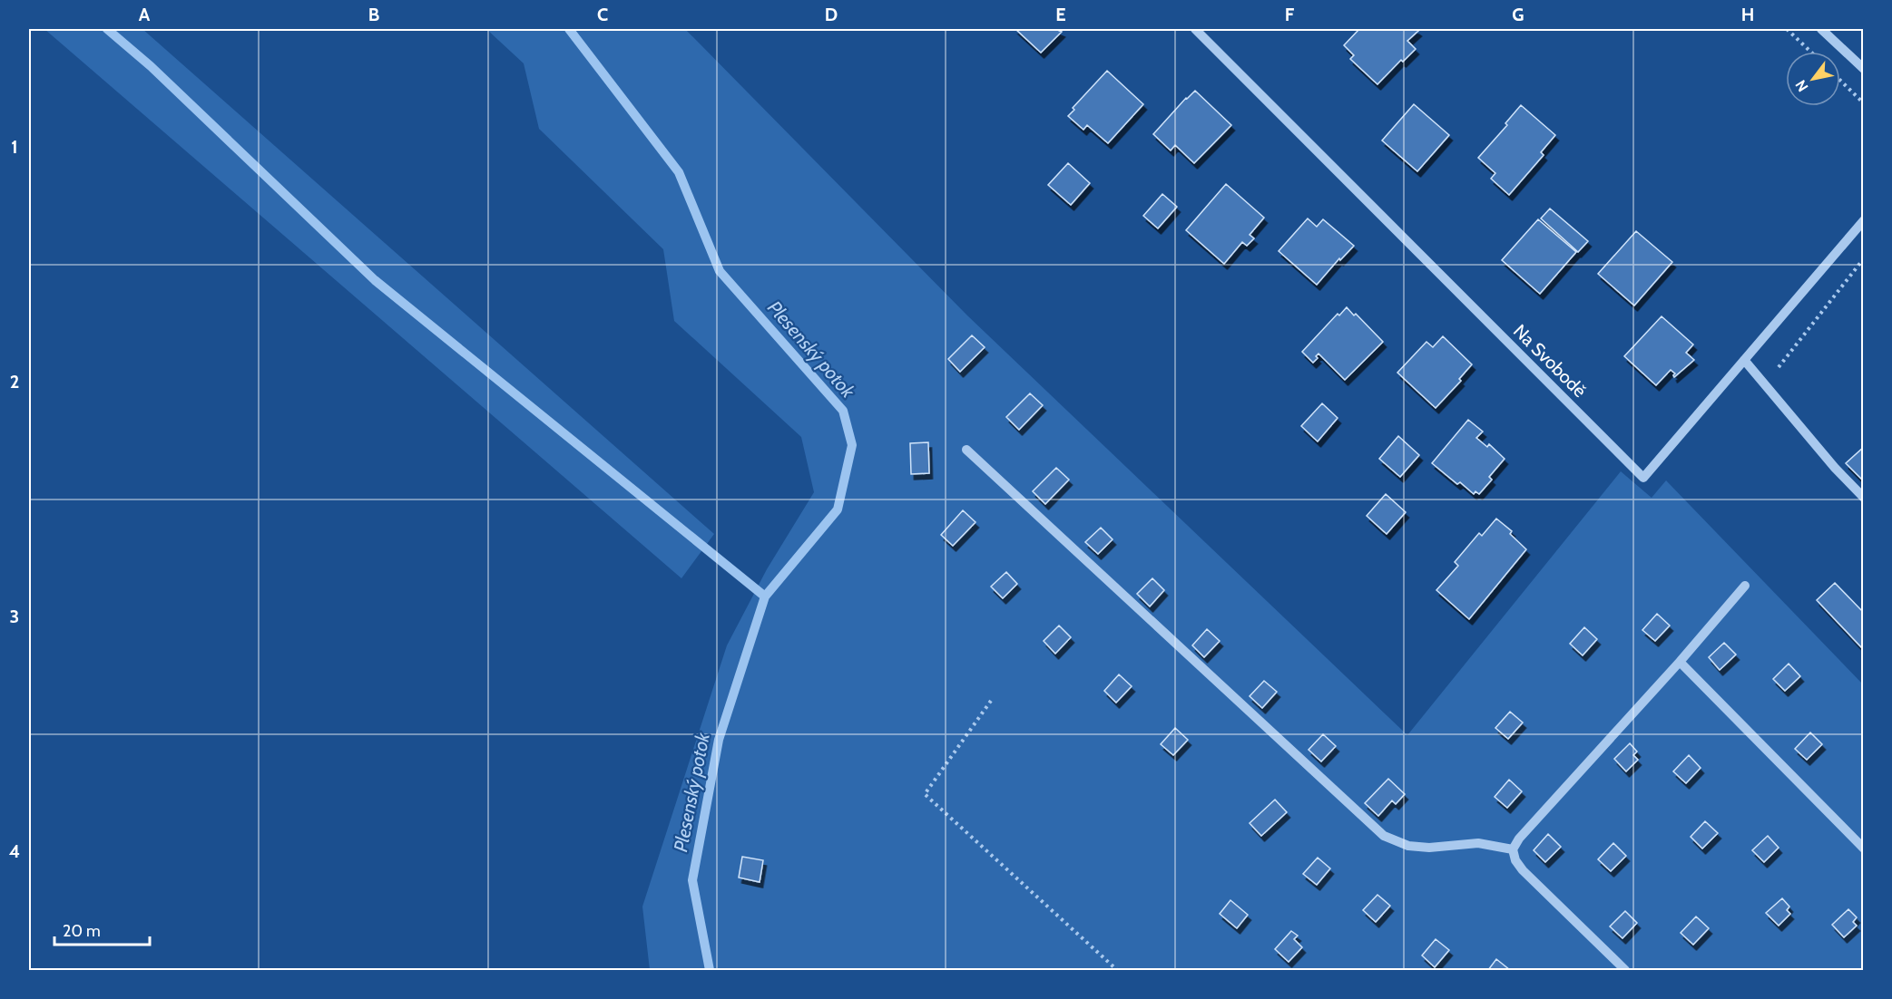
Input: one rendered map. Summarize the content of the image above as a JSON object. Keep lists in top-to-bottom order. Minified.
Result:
{"streets":{"street":["Na Svobodě"]},"water":["Plesenský potok"],"scale_bar":"20 m","north":"bottom left","grid":{"columns":["A","B","C","D","E","F","G","H"],"rows":["1","2","3","4"]}}
